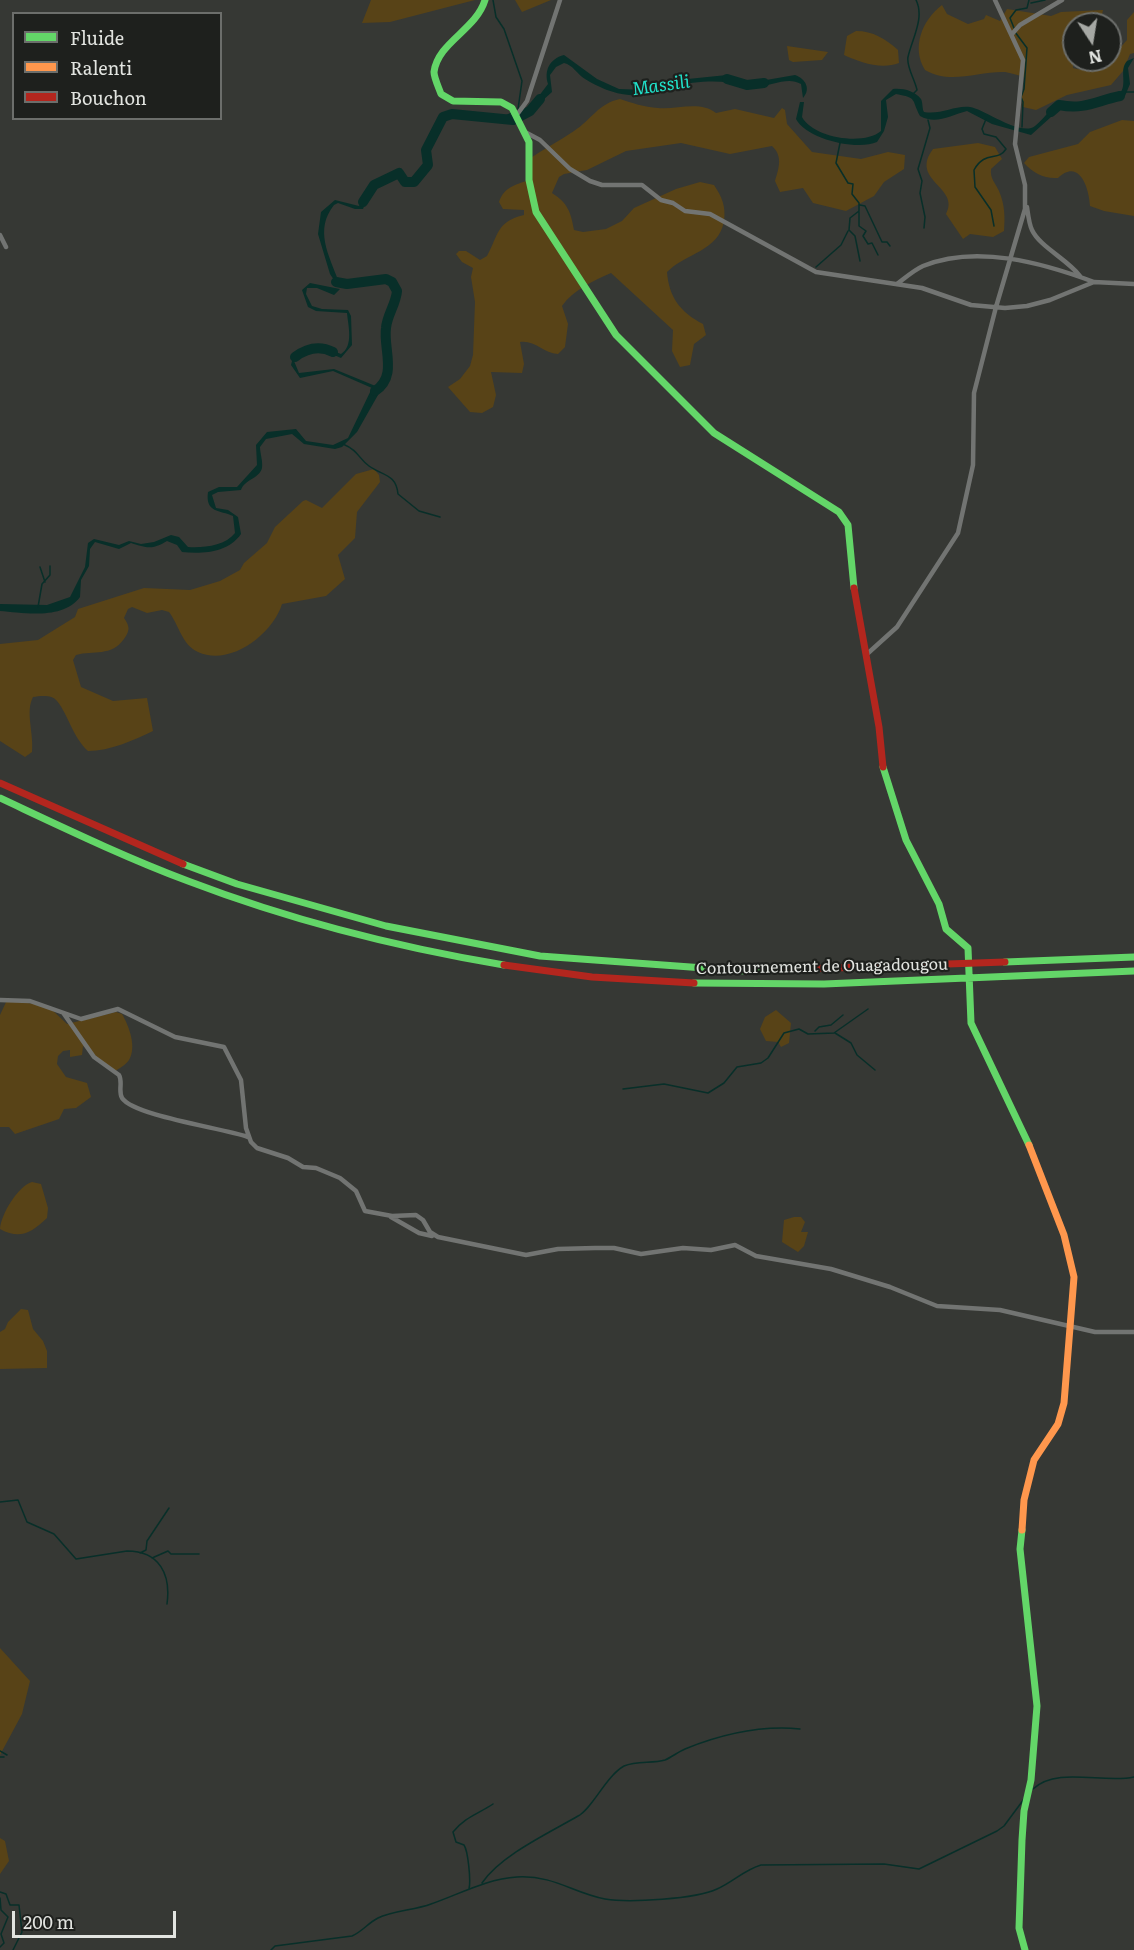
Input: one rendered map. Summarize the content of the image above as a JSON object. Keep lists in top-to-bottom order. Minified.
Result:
{"streets":{"main road":["Contournement de Ouagadougou"]},"water":["Massili"],"legend":["Fluide","Ralenti","Bouchon"],"scale_bar":"200 m","north":"bottom"}
